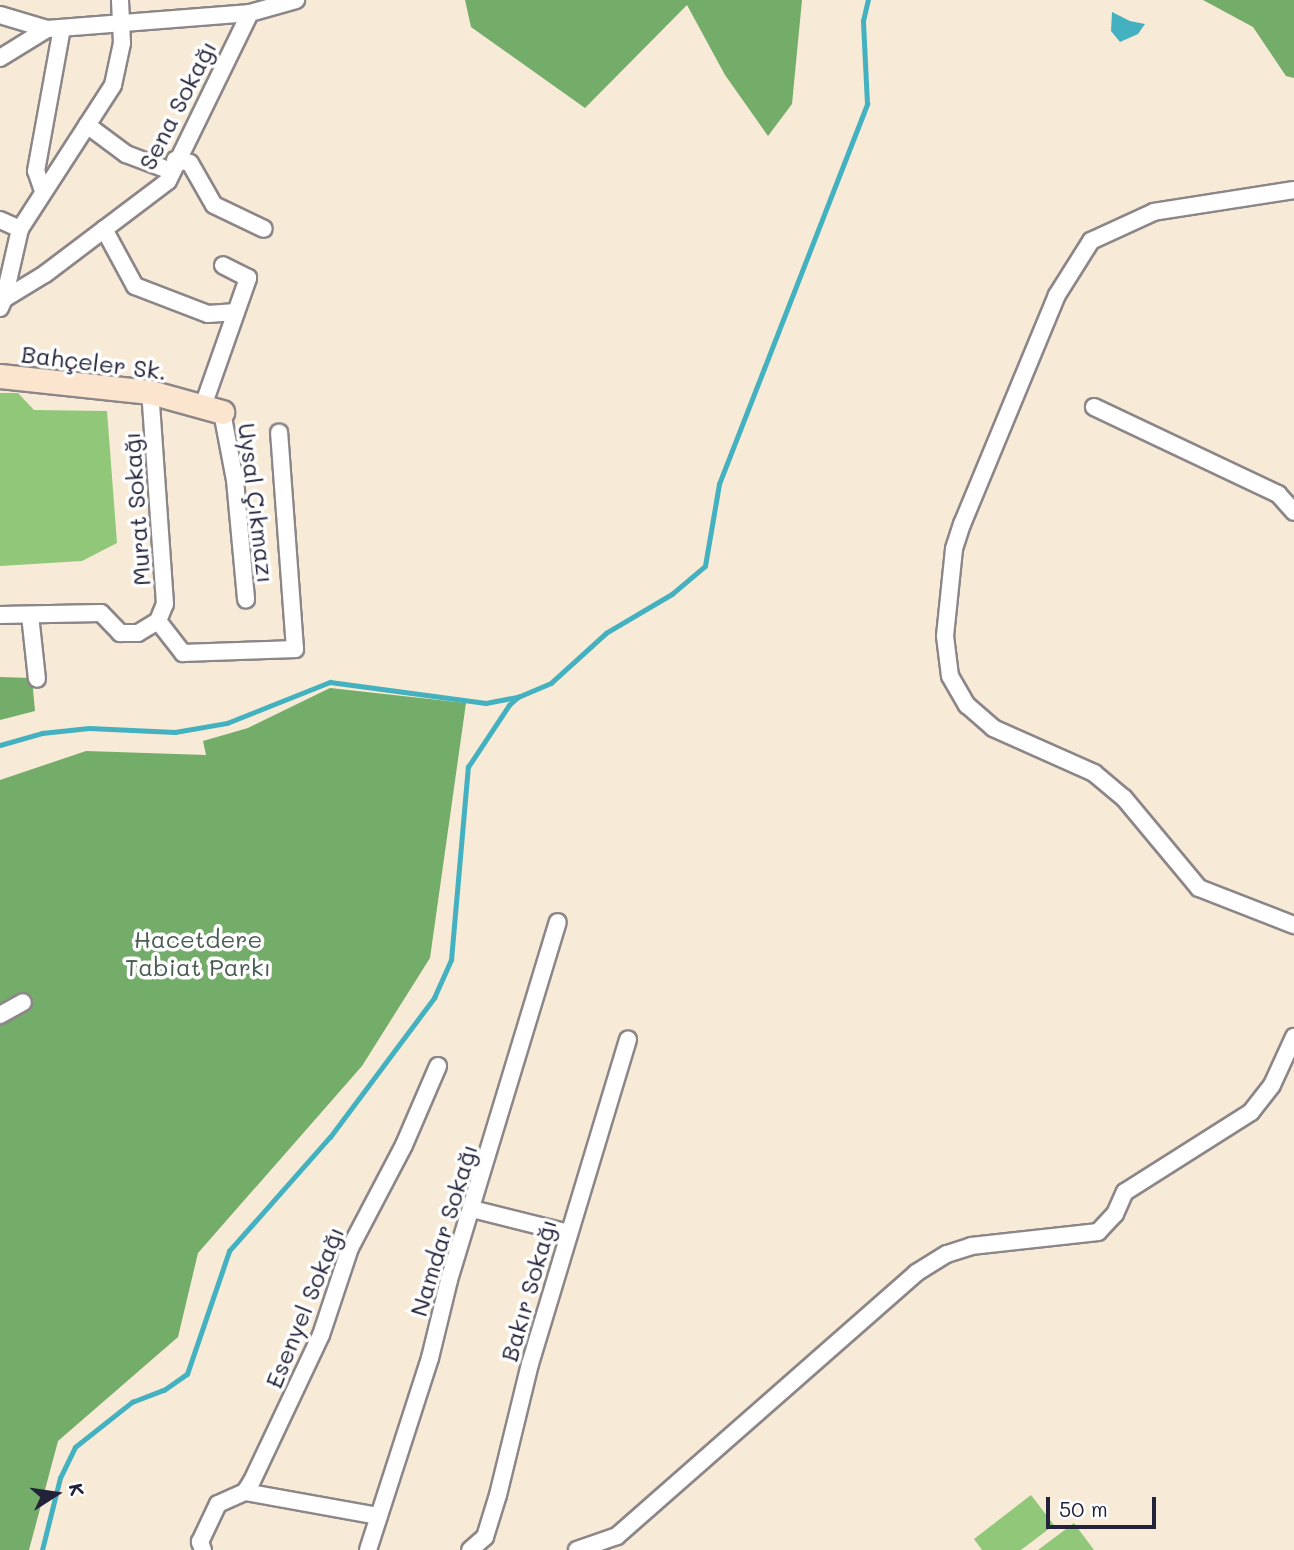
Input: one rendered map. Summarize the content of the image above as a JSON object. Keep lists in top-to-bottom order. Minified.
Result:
{"streets":{"street":["Sena Sokağı","Bahçeler Sk.","Uysal Çıkmazı","Murat Sokağı","Namdar Sokağı","Bakır Sokağı","Esenyel Sokağı"]},"crossings":[["Bahçeler Sk.","Uysal Çıkmazı"],["Bahçeler Sk.","Murat Sokağı"]],"parks":["Hacetdere Tabiat Parkı"],"scale_bar":"50 m","north":"right"}
